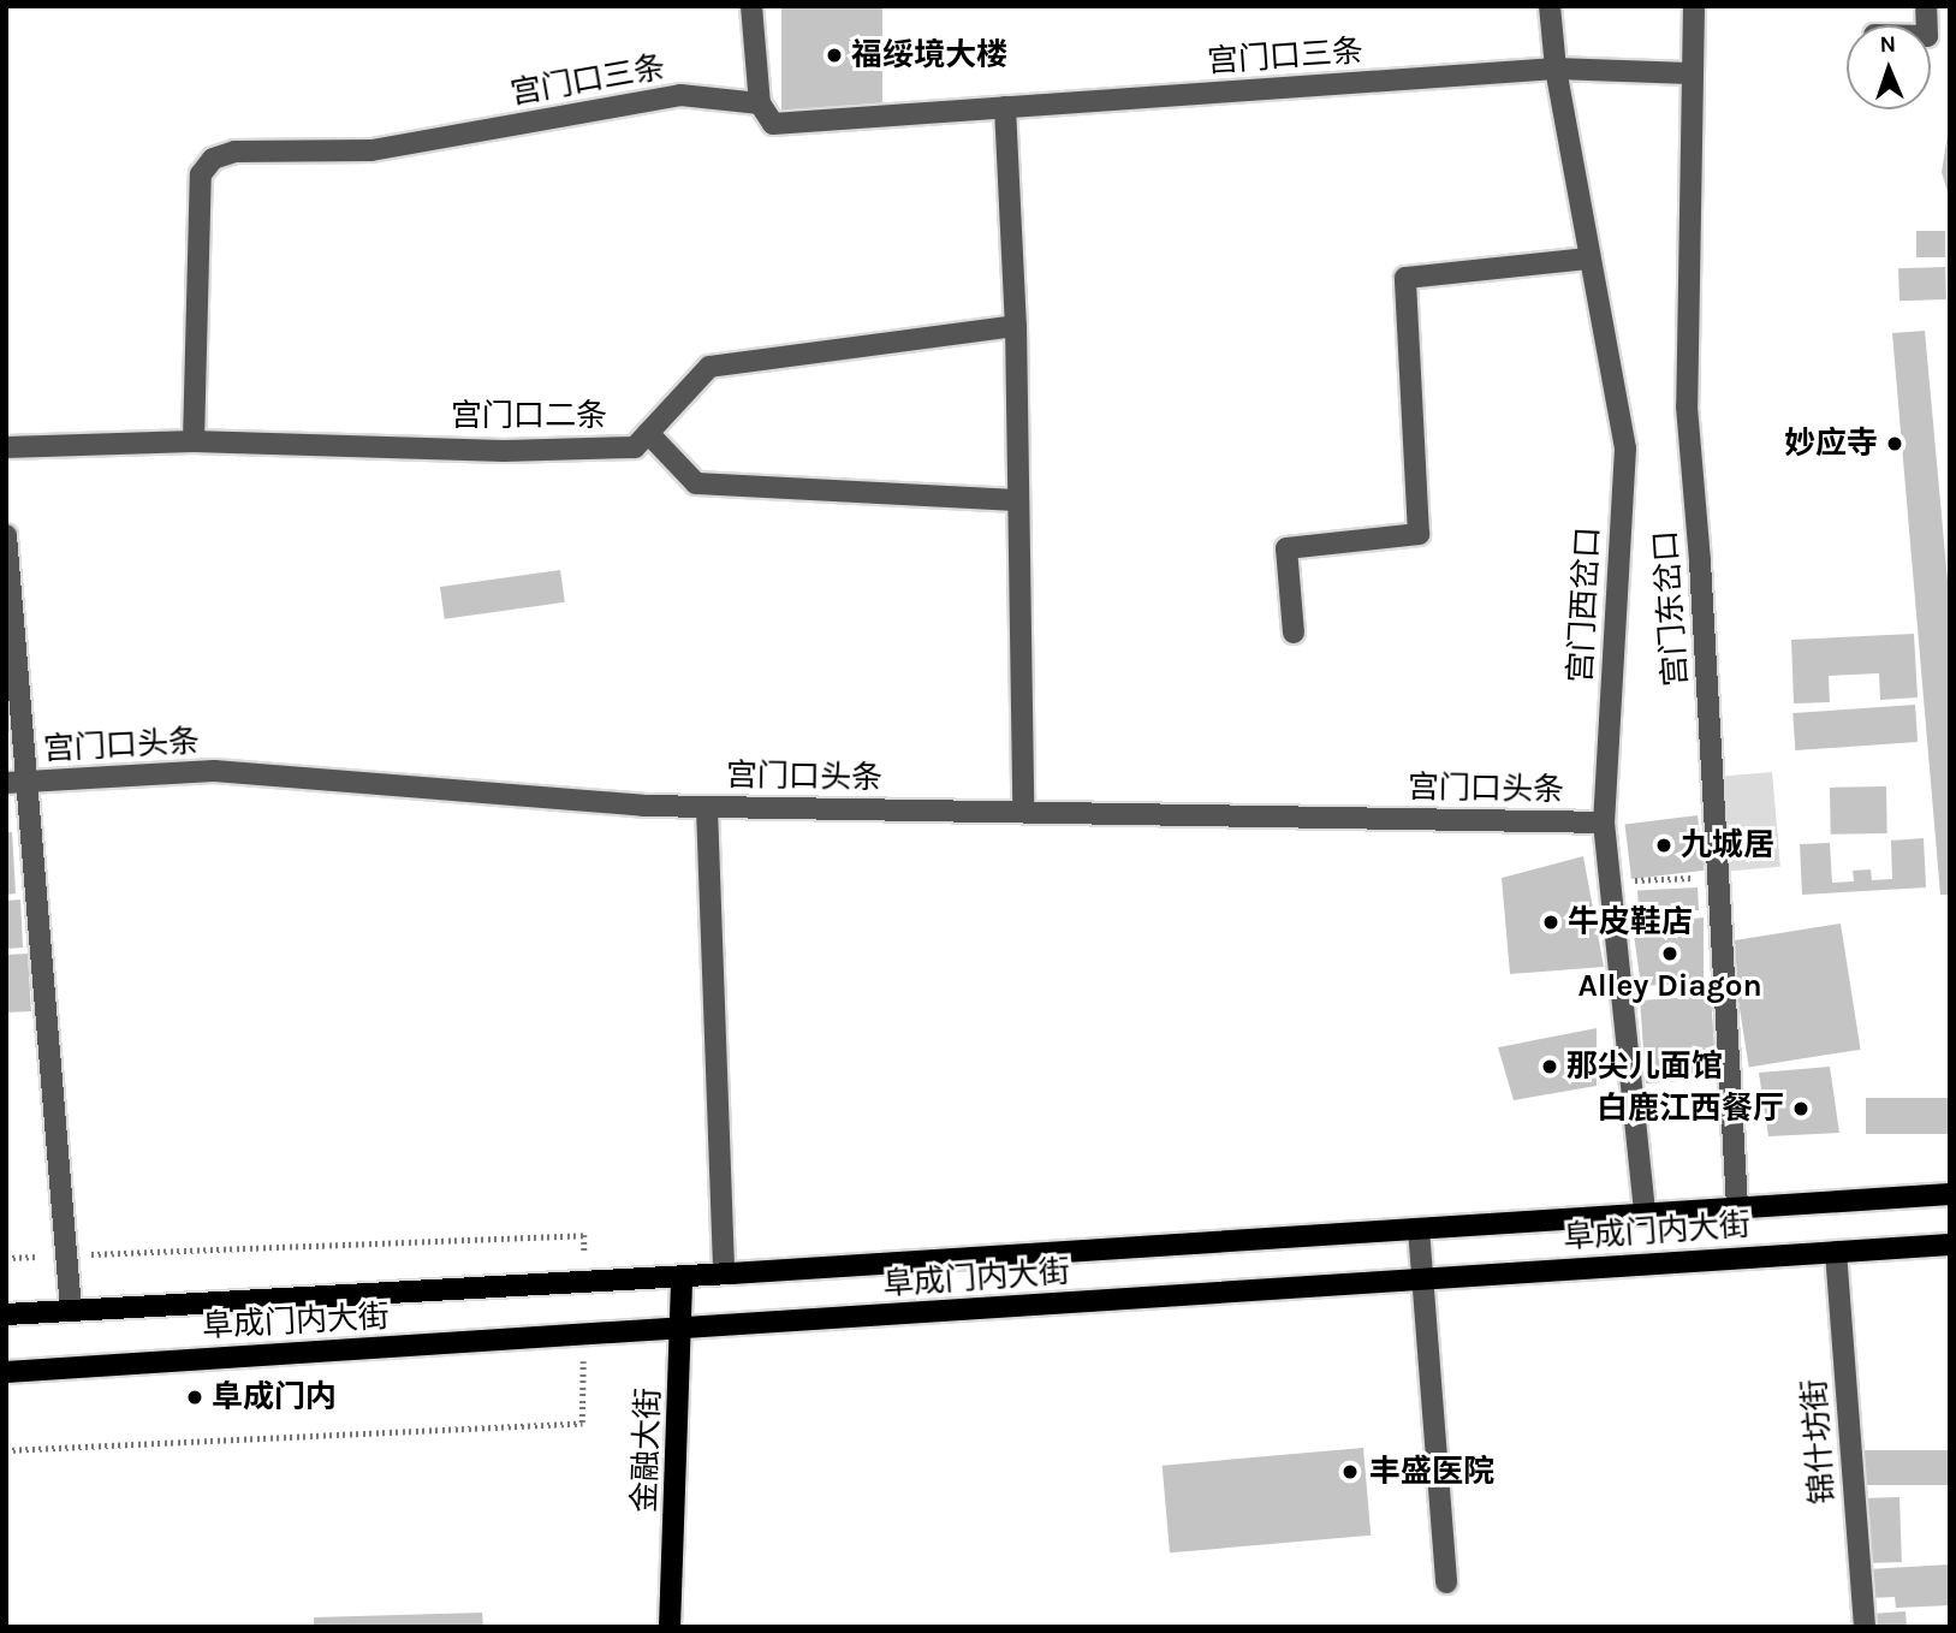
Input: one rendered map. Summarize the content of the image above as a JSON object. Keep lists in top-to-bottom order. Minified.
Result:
{"streets":{"main road":["阜成门内大街","金融大街"],"street":["宫门口三条","宫门口二条","宫门西岔口","宫门东岔口","宫门口头条","锦什坊街"]},"crossings":[["宫门口三条","宫门口二条"],["宫门口三条","宫门西岔口"],["宫门口三条","宫门东岔口"],["宫门西岔口","宫门口头条"],["宫门西岔口","阜成门内大街"],["宫门东岔口","阜成门内大街"],["阜成门内大街","锦什坊街"],["阜成门内大街","金融大街"]],"places":["福绥境大楼","妙应寺","九城居","牛皮鞋店","Alley Diagon","那尖儿面馆","白鹿江西餐厅","阜成门内","丰盛医院"],"north":"top"}
